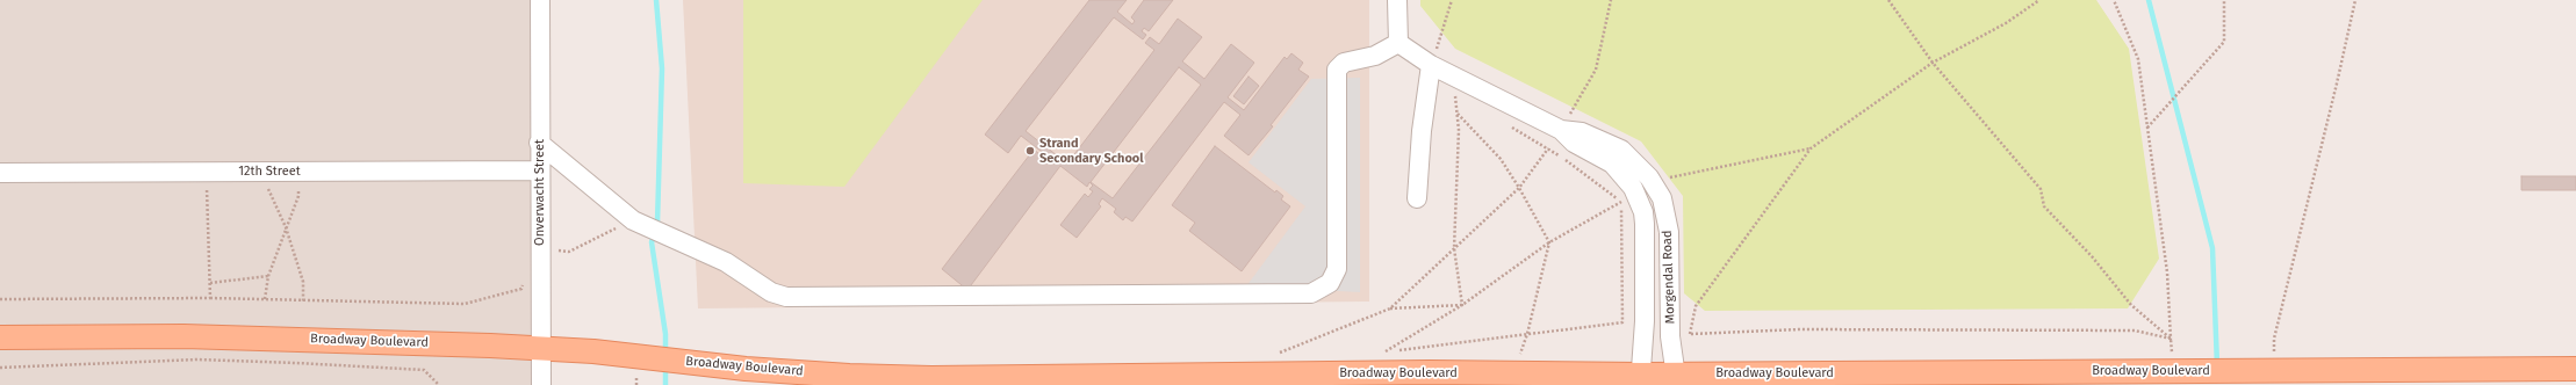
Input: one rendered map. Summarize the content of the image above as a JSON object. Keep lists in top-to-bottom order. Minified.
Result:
{"streets":{"main road":["Broadway Boulevard"],"street":["12th Street","Onverwacht Street","Morgendal Road"]},"crossings":[["12th Street","Onverwacht Street"],["Onverwacht Street","Broadway Boulevard"],["Morgendal Road","Broadway Boulevard"]],"places":["Strand Secondary School"]}
